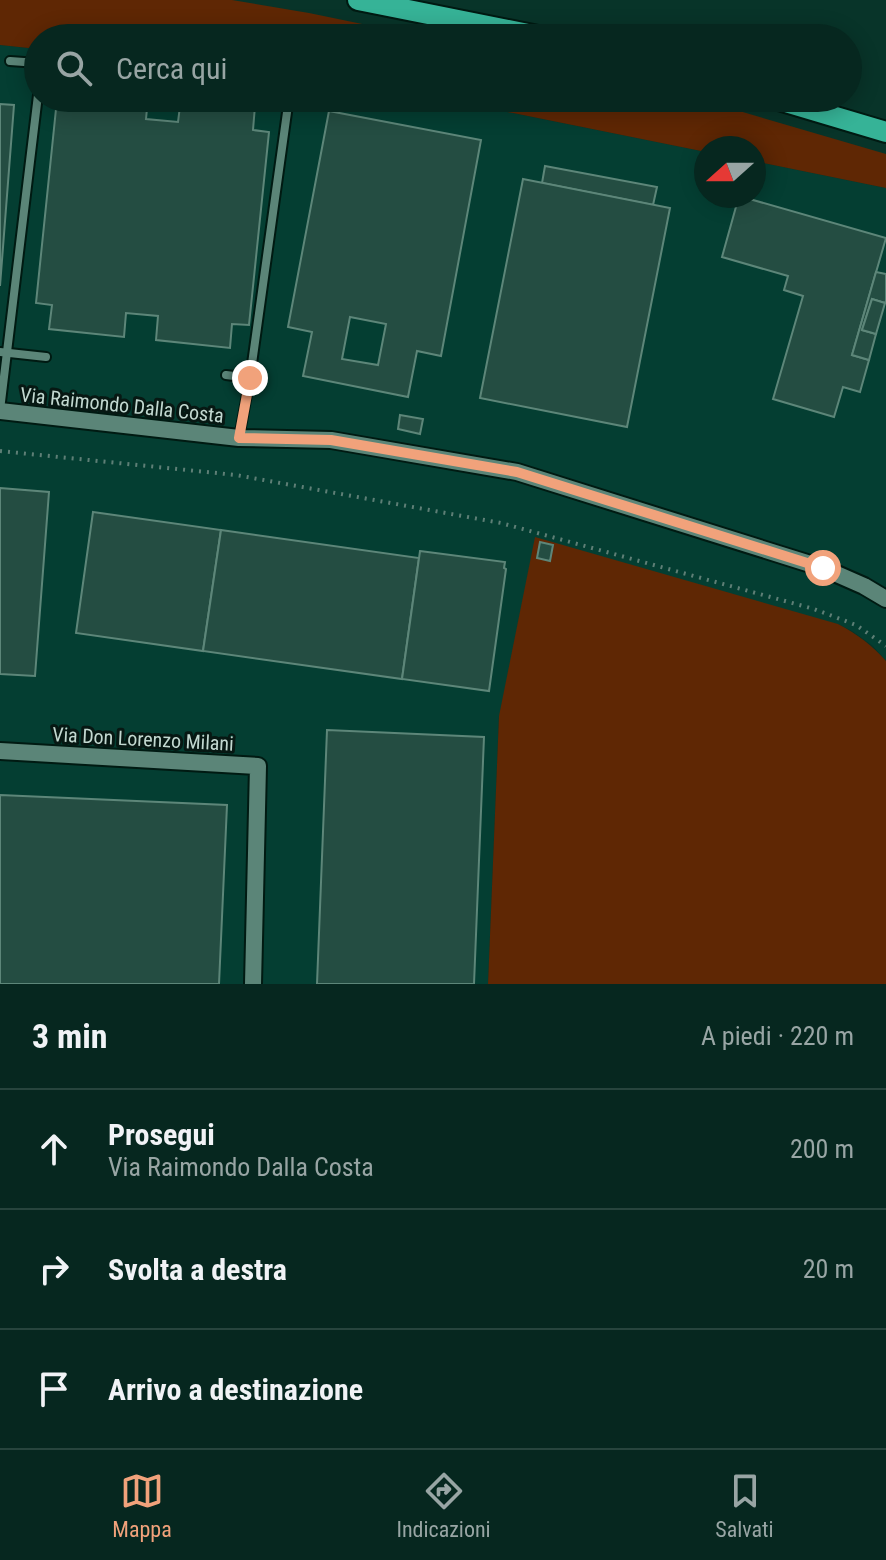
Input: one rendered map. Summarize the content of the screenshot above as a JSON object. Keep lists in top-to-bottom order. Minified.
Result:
{"streets":{"street":["Via Raimondo Dalla Costa","Via Don Lorenzo Milani"]},"north":"left","page":{"search":"Cerca qui","heading":["3 min","A piedi · 220 m"],"list":[["Prosegui","Via Raimondo Dalla Costa","200 m"],["Svolta a destra","20 m"],"Arrivo a destinazione"],"nav":["Mappa","Indicazioni","Salvati"]}}
